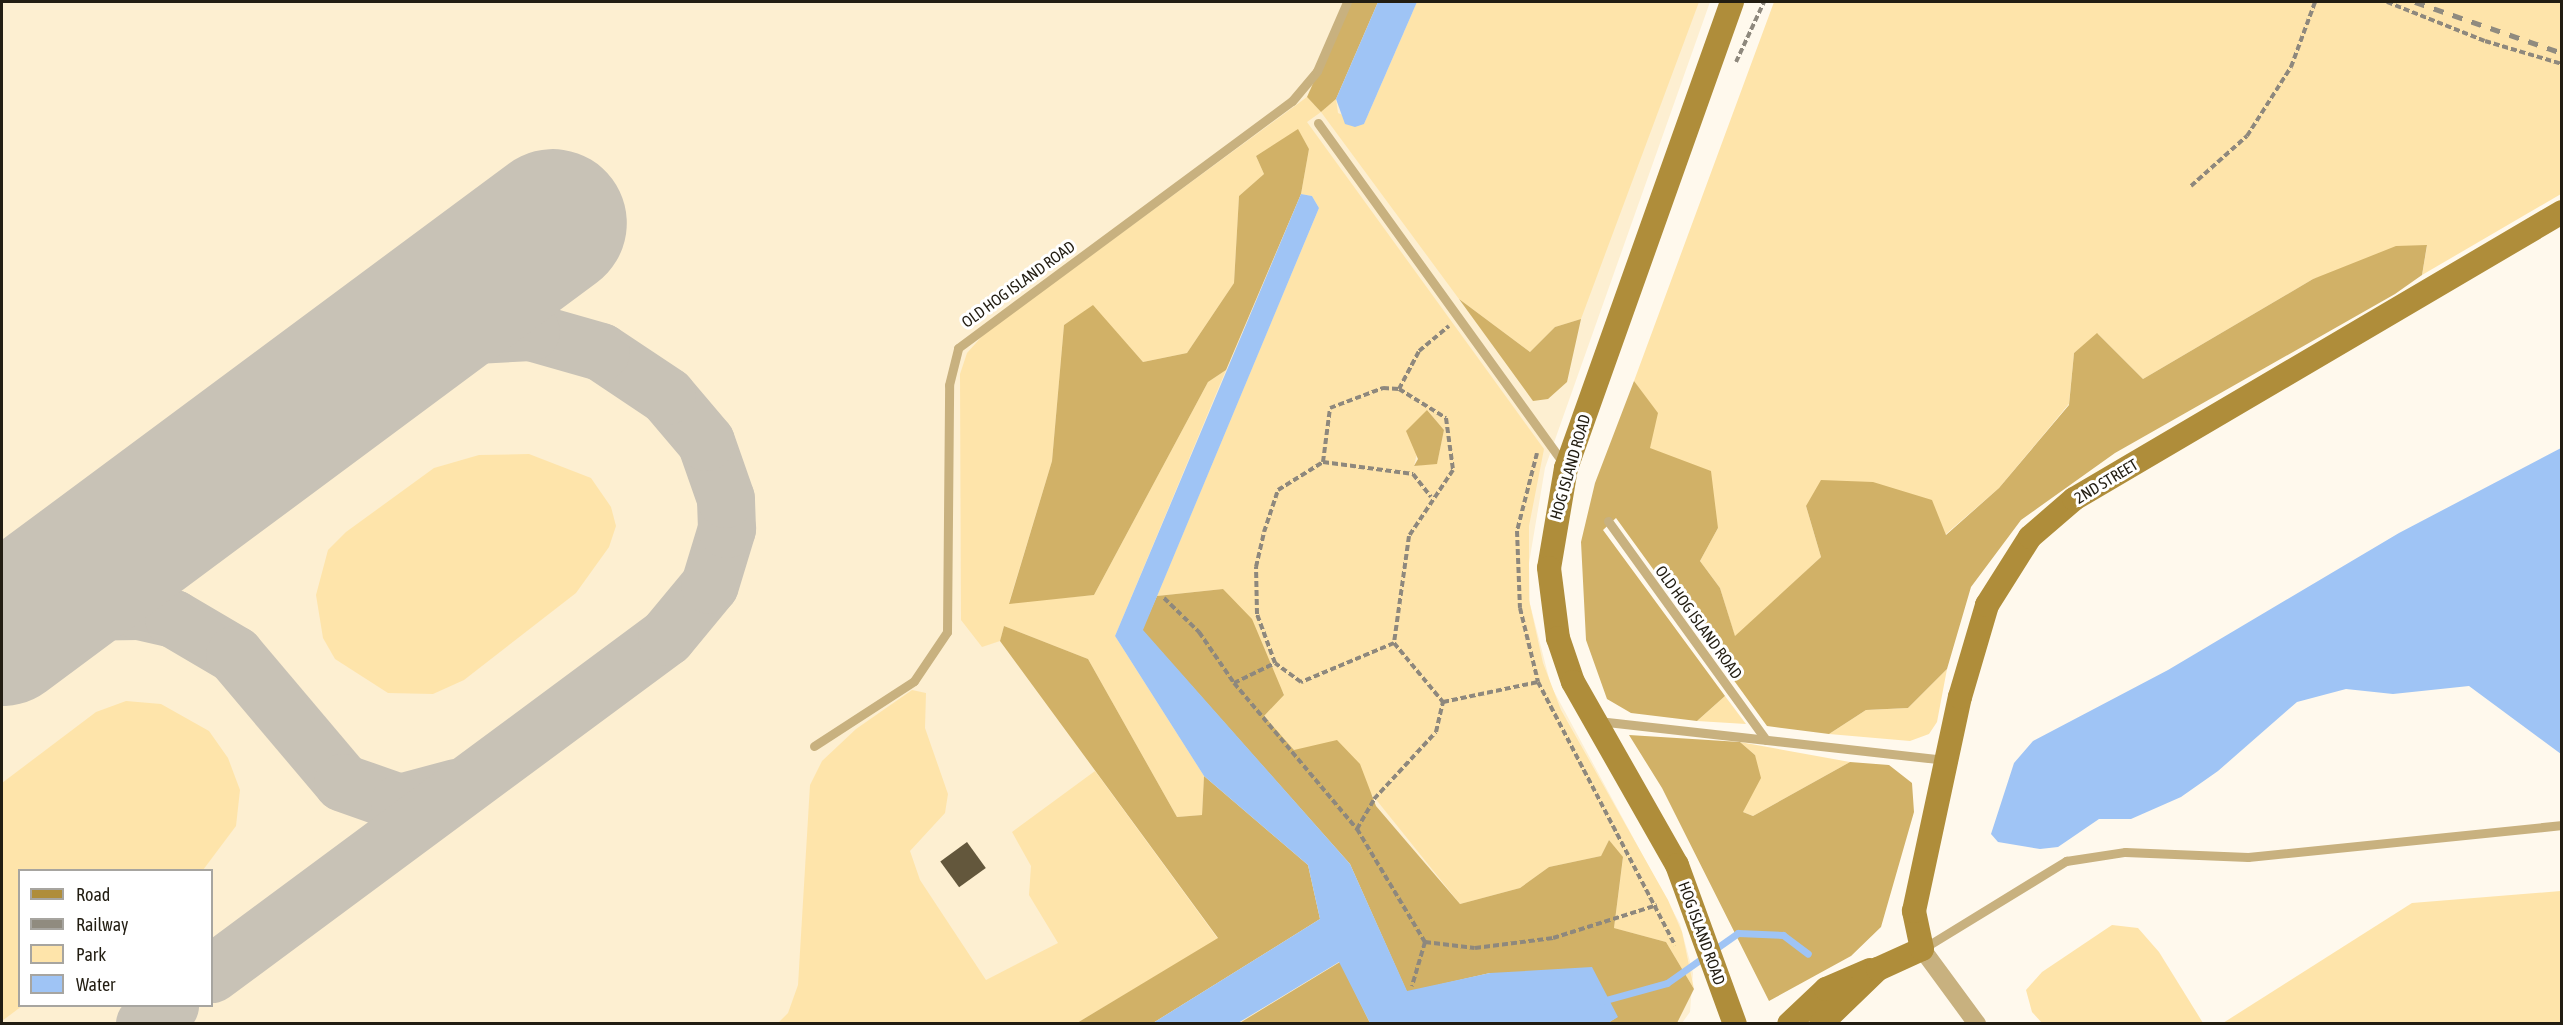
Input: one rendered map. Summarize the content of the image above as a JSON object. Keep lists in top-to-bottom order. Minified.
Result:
{"streets":{"street":["HOG ISLAND ROAD","2ND STREET"],"lane":["OLD HOG ISLAND ROAD"]},"legend":["Road","Railway","Park","Water"]}
